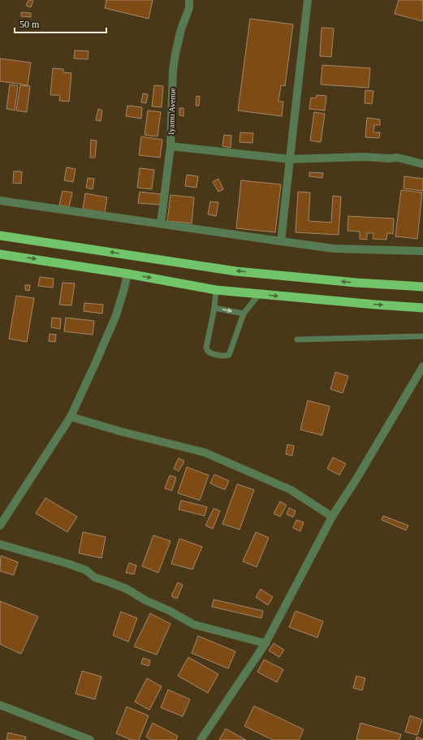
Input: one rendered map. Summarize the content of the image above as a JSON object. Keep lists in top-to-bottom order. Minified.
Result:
{"streets":{"street":["Iyamu Avenue"]},"scale_bar":"50 m"}
